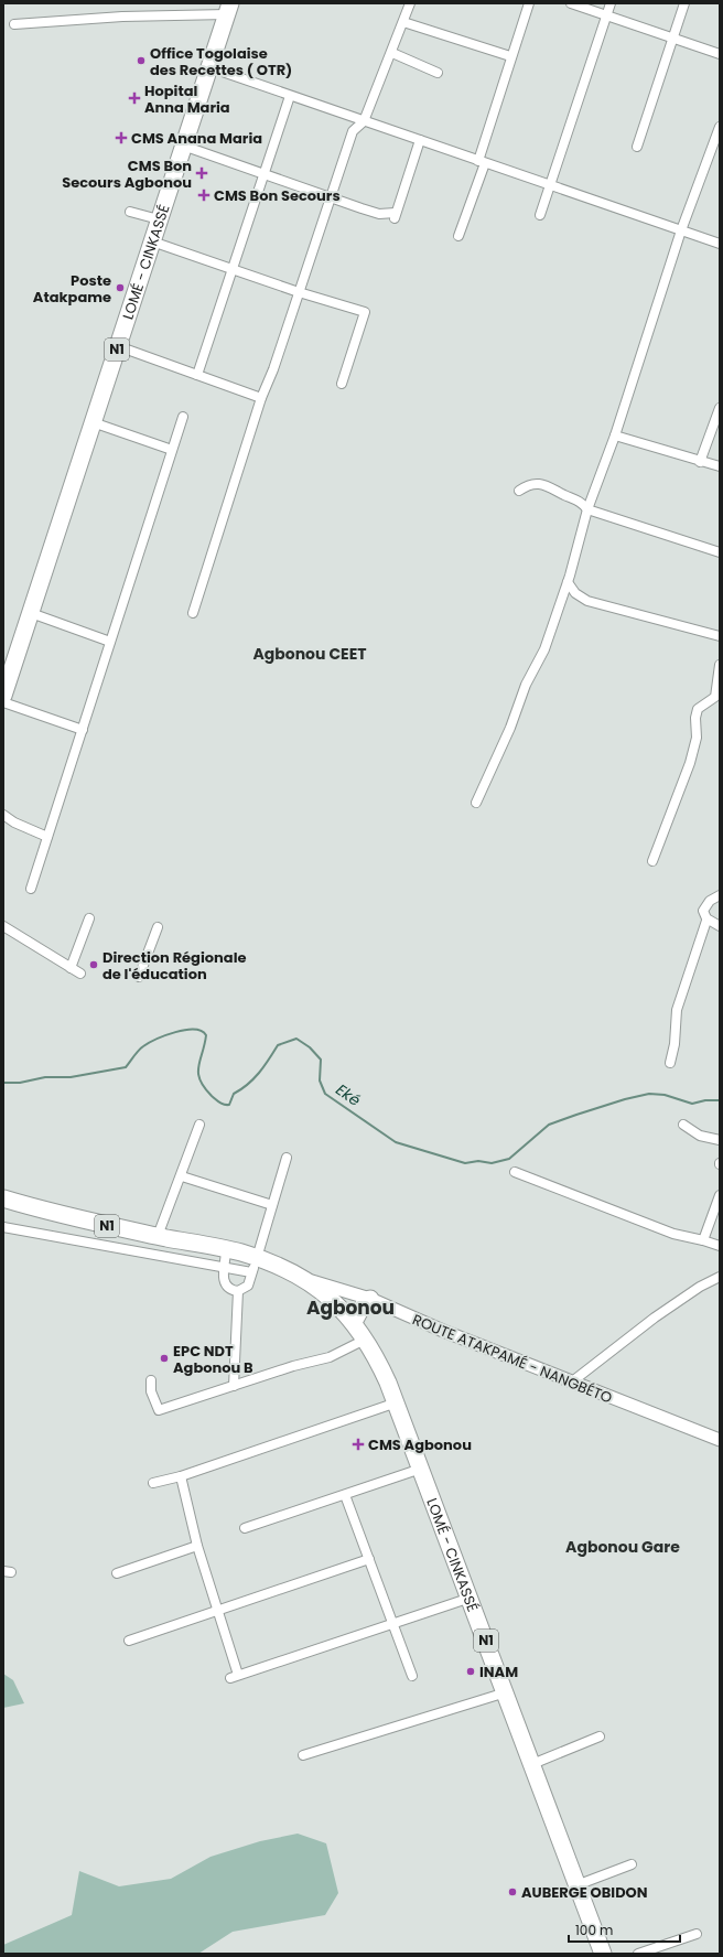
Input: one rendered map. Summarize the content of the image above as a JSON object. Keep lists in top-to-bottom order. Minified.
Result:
{"streets":{"highway":["LOMÉ - CINKASSÉ","N1"],"main road":["ROUTE ATAKPAMÉ - NANGBÉTO"]},"crossings":[["LOMÉ - CINKASSÉ","N1"],["LOMÉ - CINKASSÉ","ROUTE ATAKPAMÉ - NANGBÉTO"]],"districts":["Agbonou CEET","Agbonou","Agbonou Gare"],"water":["Eké"],"places":{"other":["Office Togolaise des Recettes ( OTR)","Poste Atakpame","Direction Régionale de l'éducation","EPC NDT Agbonou B","INAM","AUBERGE OBIDON"],"health":["Hopital Anna Maria","CMS Anana Maria","CMS Bon Secours Agbonou","CMS Bon Secours","CMS Agbonou"]},"scale_bar":"100 m"}
